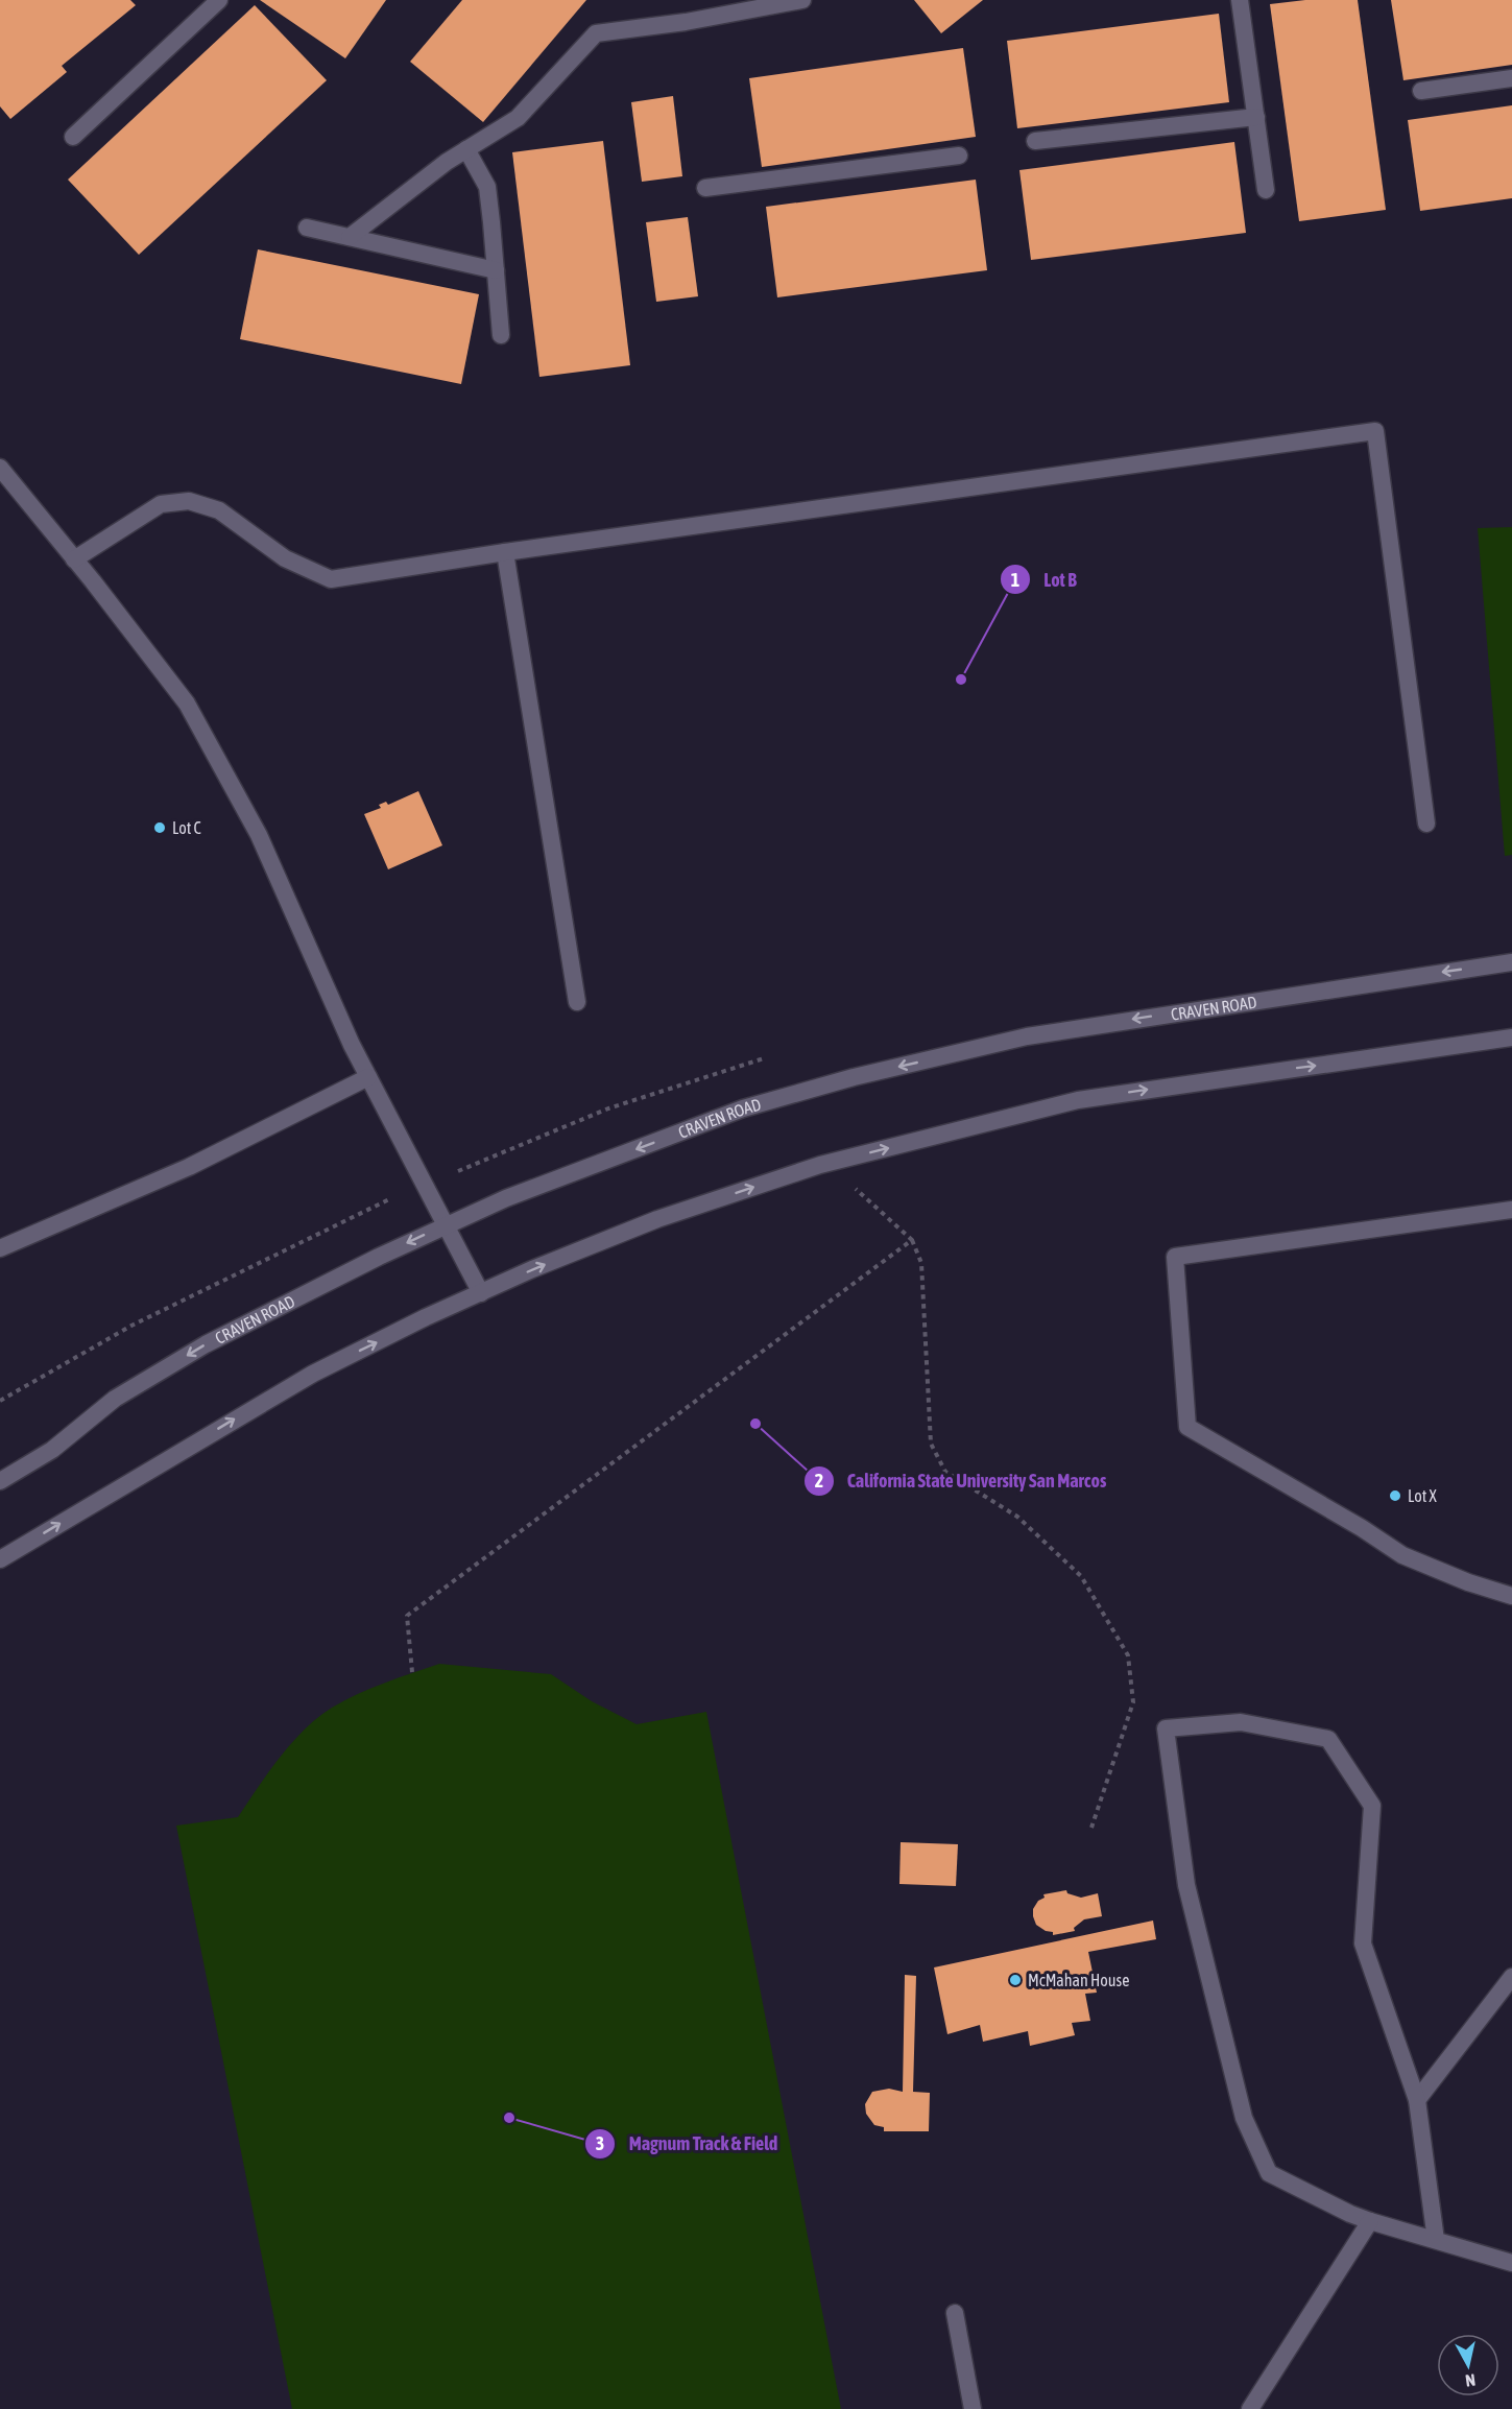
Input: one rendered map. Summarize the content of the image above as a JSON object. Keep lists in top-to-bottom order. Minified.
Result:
{"streets":{"main road":["CRAVEN ROAD"]},"places":["Lot B","Lot C","California State University San Marcos","Lot X","McMahan House","Magnum Track & Field"],"north":"bottom"}
